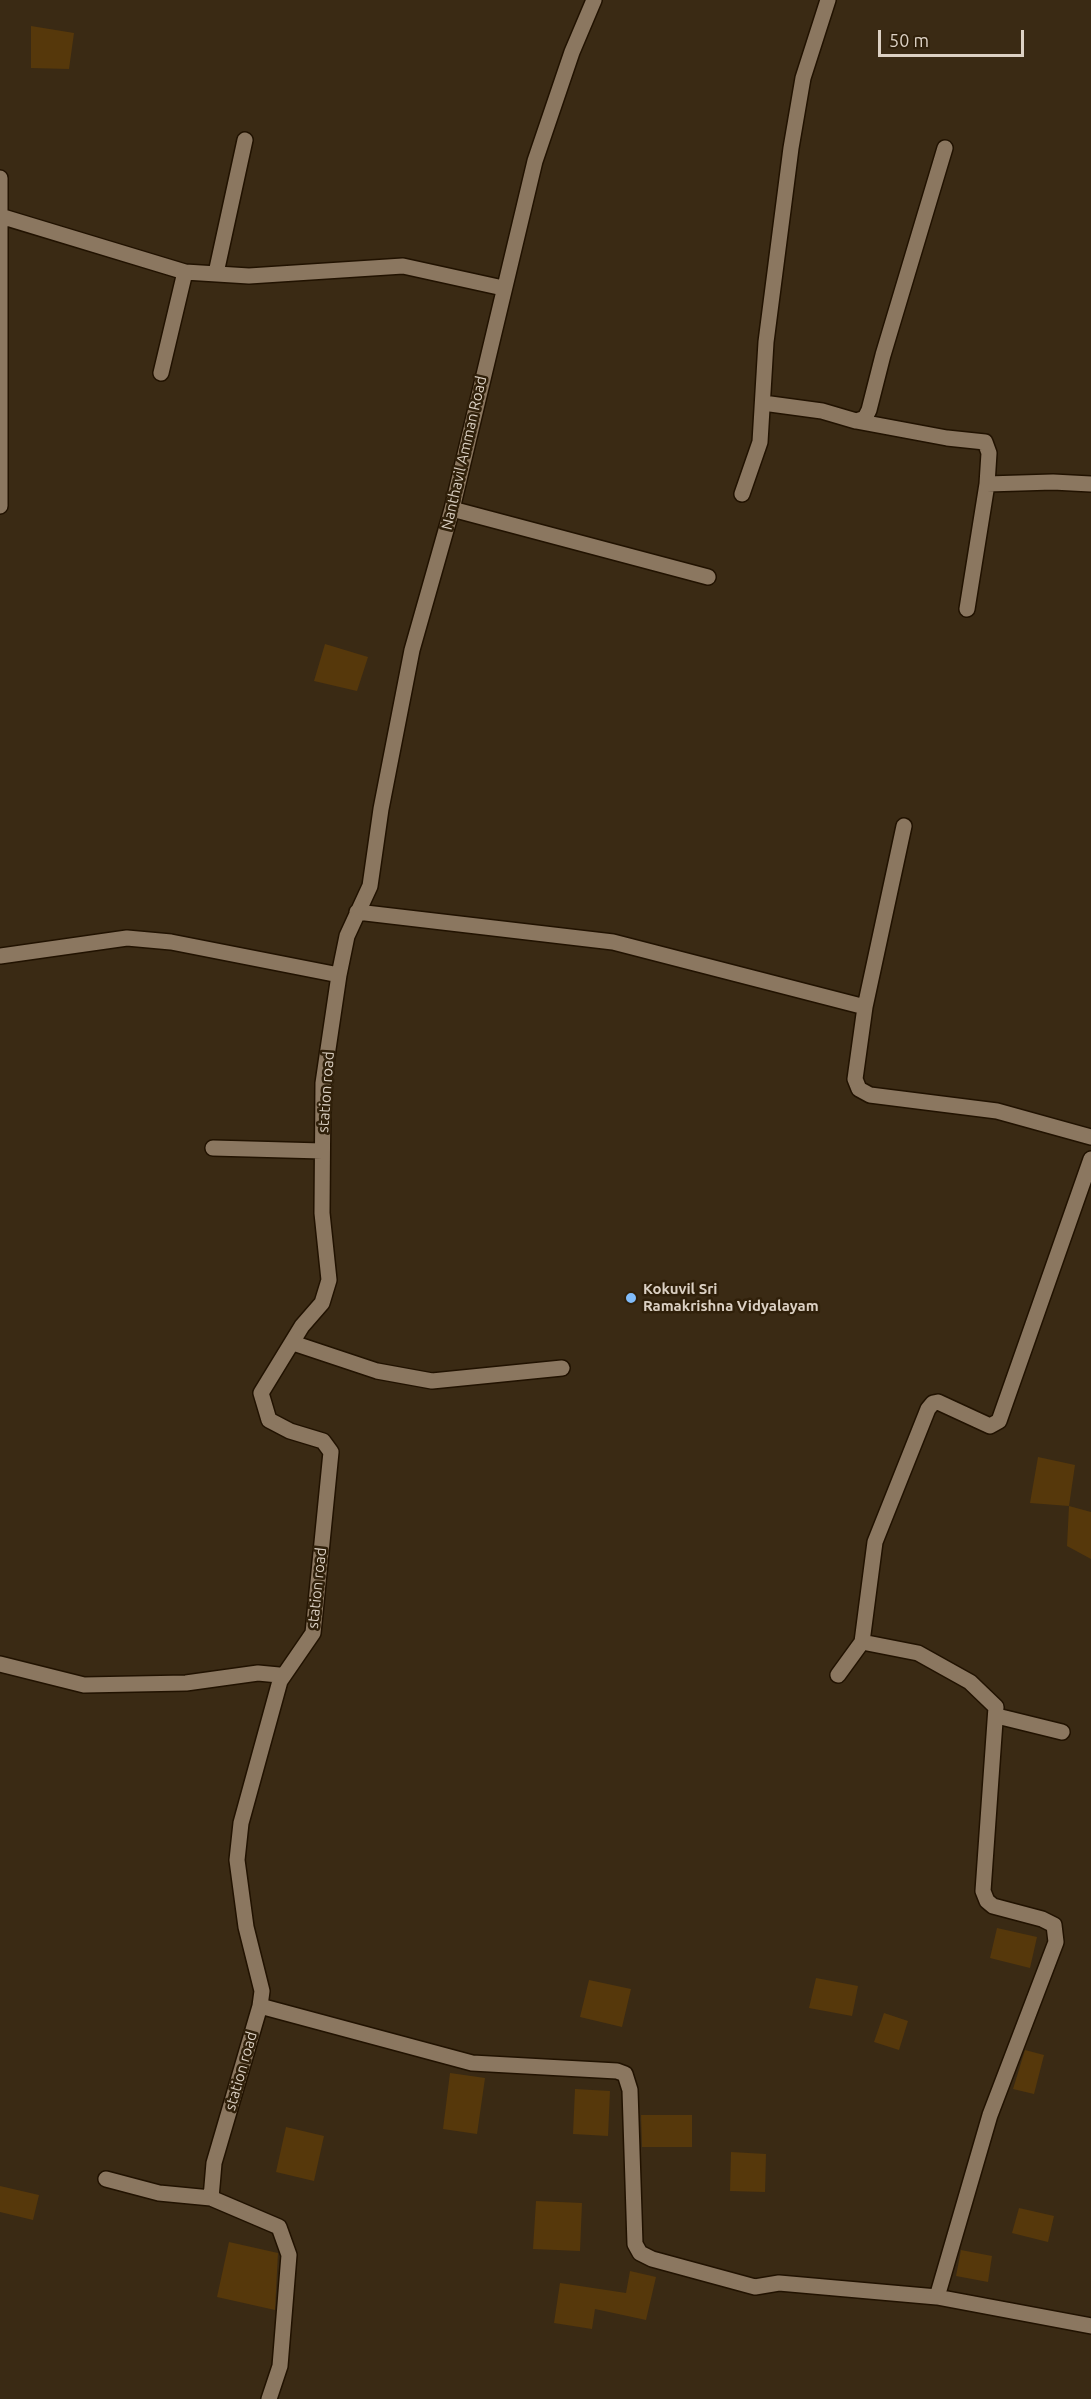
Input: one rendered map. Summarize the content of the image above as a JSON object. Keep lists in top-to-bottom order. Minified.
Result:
{"streets":{"street":["Nanthavil Amman Road","station road"]},"crossings":[["Nanthavil Amman Road","station road"]],"places":["Kokuvil Sri Ramakrishna Vidyalayam"],"scale_bar":"50 m"}
